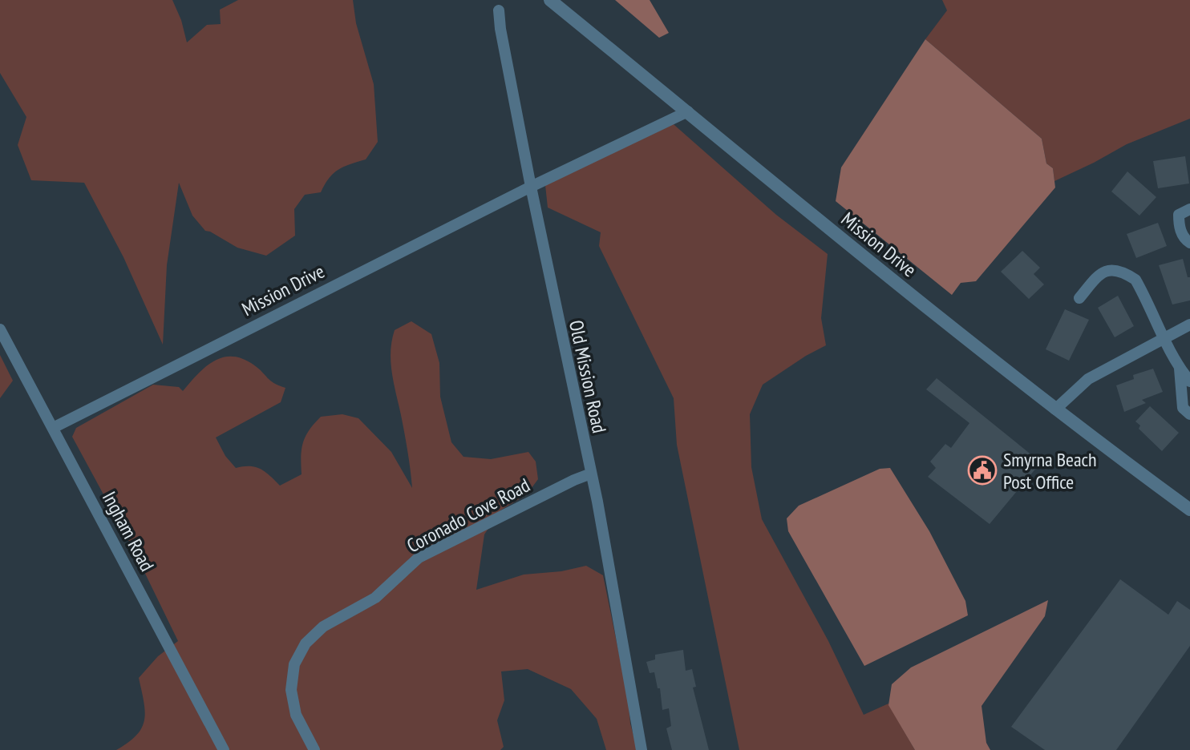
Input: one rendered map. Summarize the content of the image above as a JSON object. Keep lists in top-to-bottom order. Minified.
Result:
{"streets":{"street":["Mission Drive","Old Mission Road","Coronado Cove Road","Ingham Road"]},"crossings":[["Mission Drive","Old Mission Road"],["Mission Drive","Ingham Road"],["Old Mission Road","Coronado Cove Road"]],"places":{"public building":["Smyrna Beach Post Office"]}}
